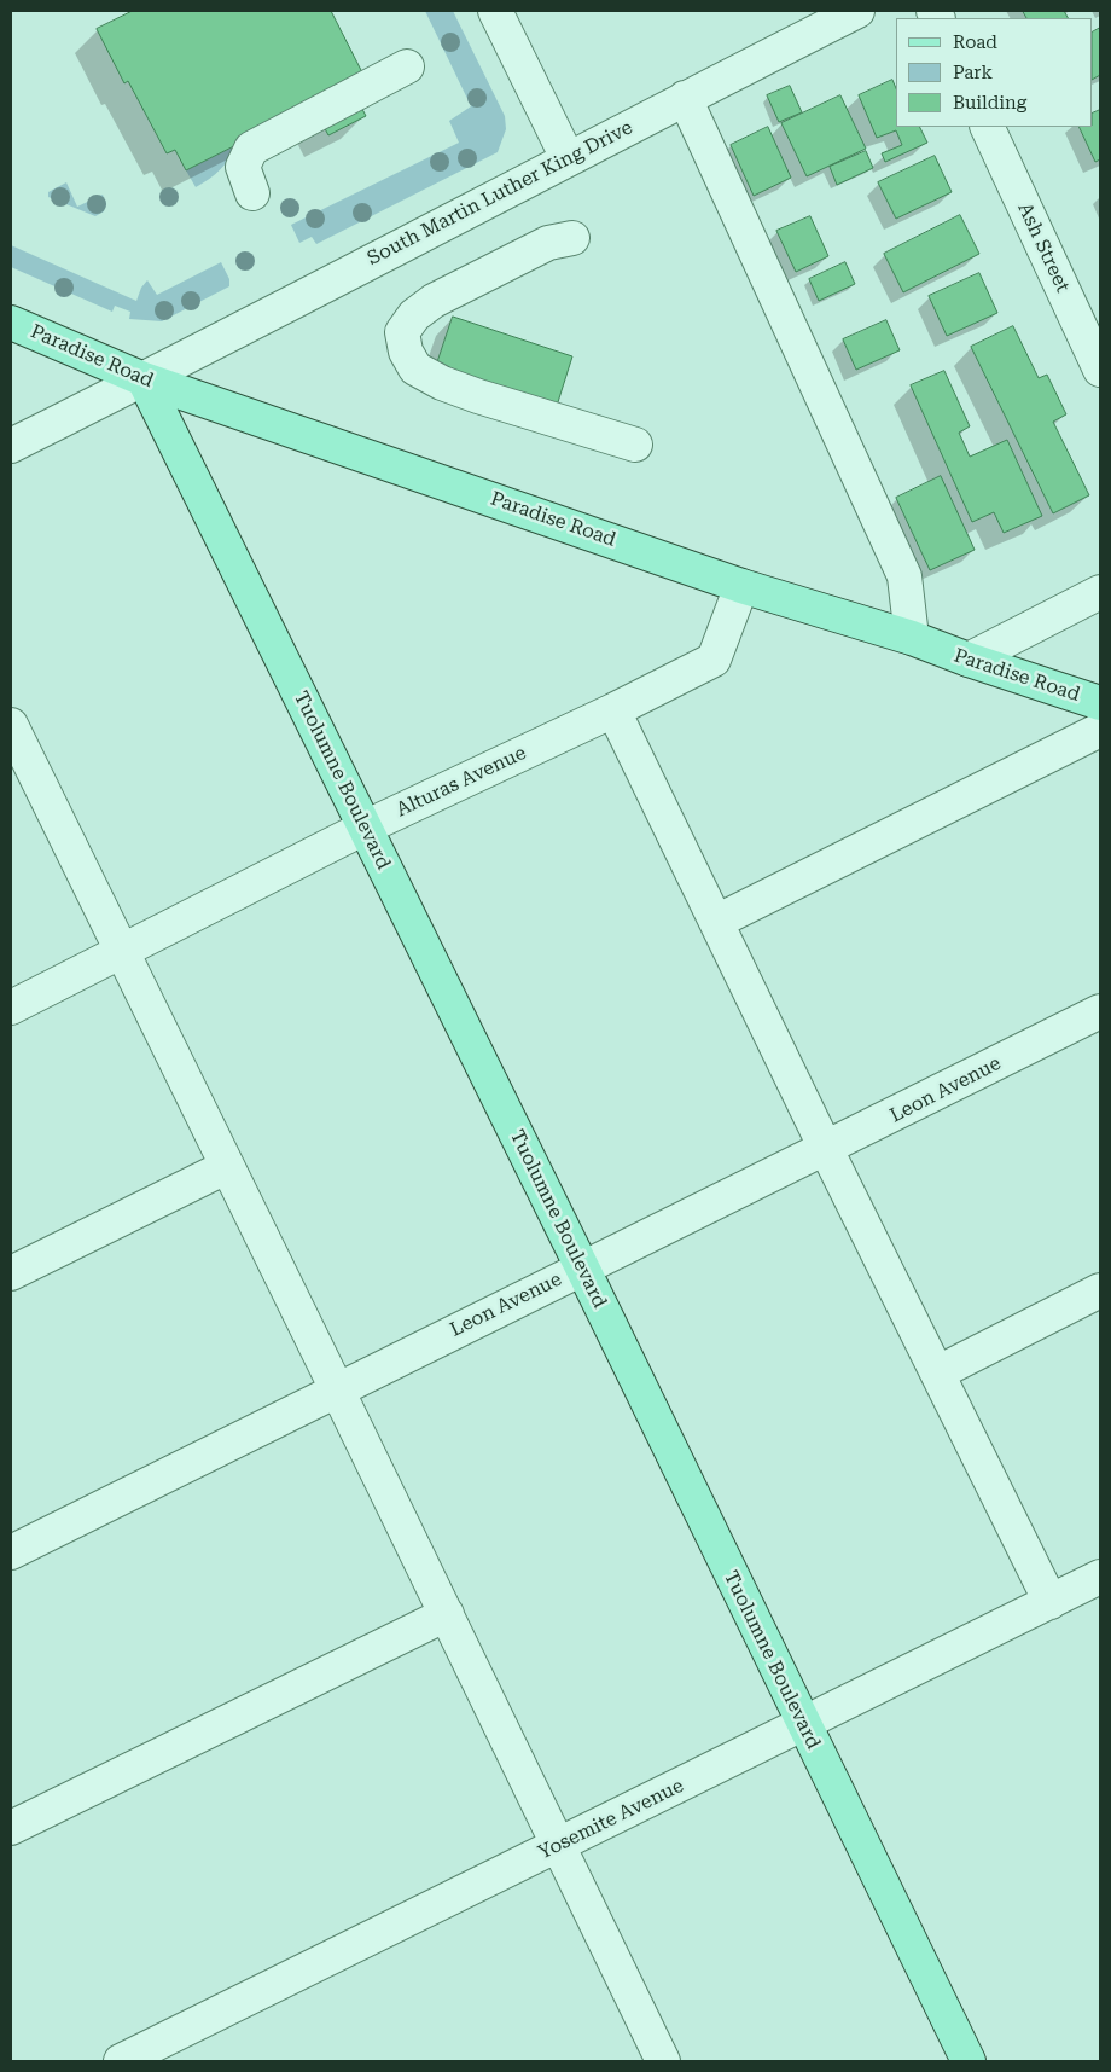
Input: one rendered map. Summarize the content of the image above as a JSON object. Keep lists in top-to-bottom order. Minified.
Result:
{"streets":{"main road":["Paradise Road","Tuolumne Boulevard"],"street":["South Martin Luther King Drive","Ash Street","Alturas Avenue","Leon Avenue","Yosemite Avenue"]},"crossings":[["South Martin Luther King Drive","Paradise Road"],["South Martin Luther King Drive","Tuolumne Boulevard"],["Paradise Road","Tuolumne Boulevard"],["Paradise Road","Alturas Avenue"],["Tuolumne Boulevard","Alturas Avenue"],["Tuolumne Boulevard","Leon Avenue"],["Tuolumne Boulevard","Yosemite Avenue"]],"legend":["Road","Park","Building"]}
